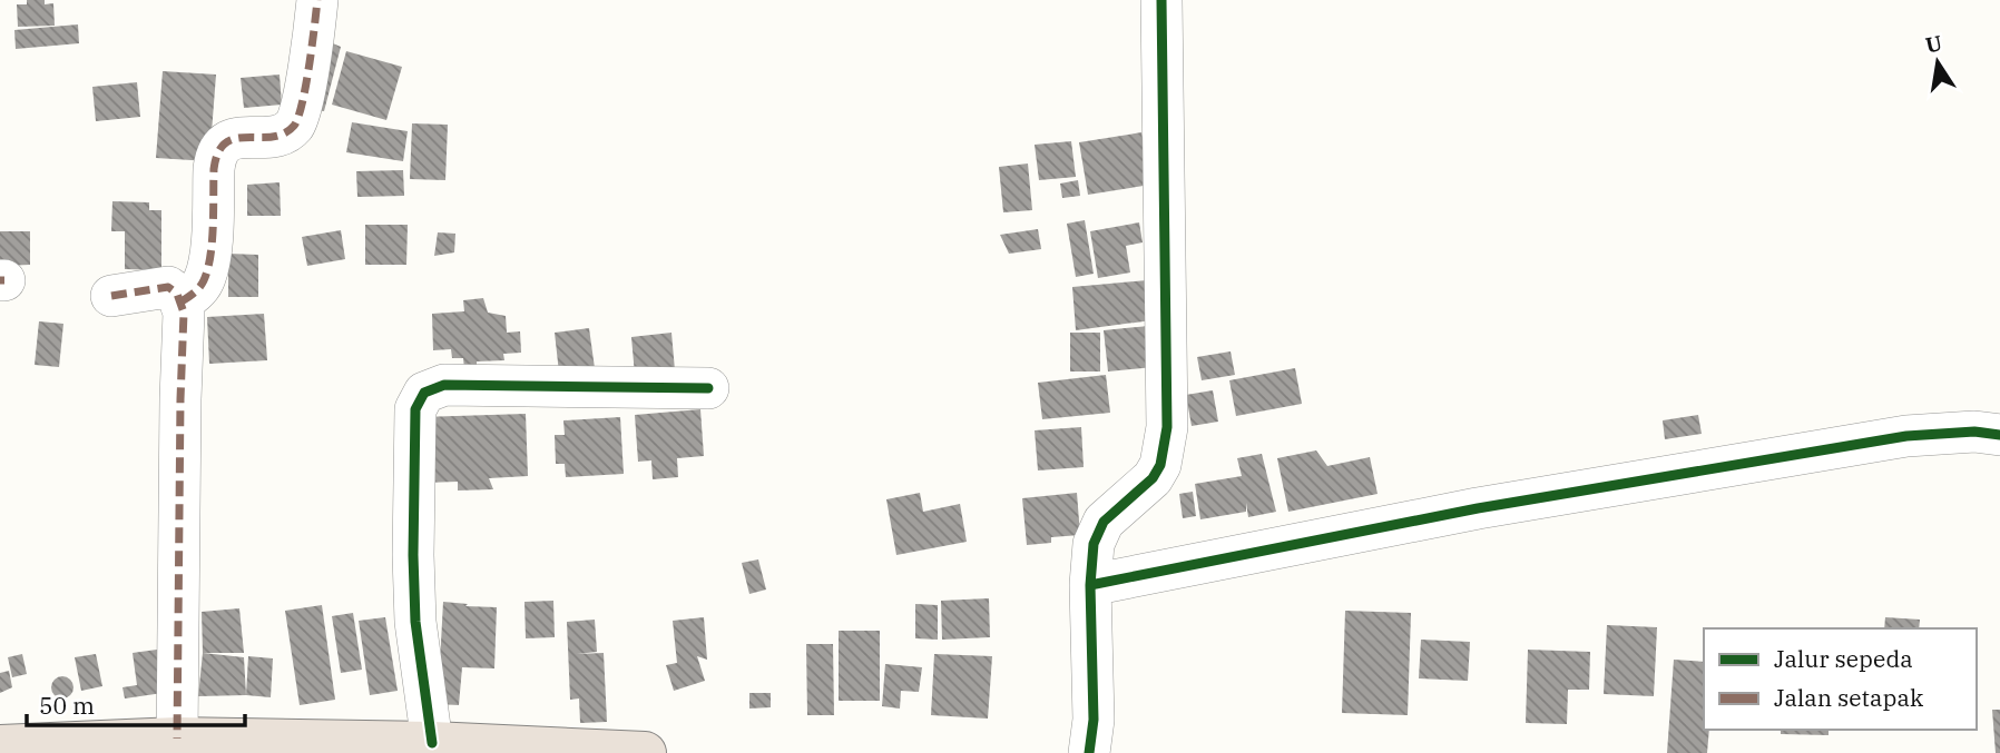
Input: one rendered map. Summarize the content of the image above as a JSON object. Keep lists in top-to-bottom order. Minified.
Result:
{"legend":["Jalur sepeda","Jalan setapak"],"scale_bar":"50 m","north":"top"}
